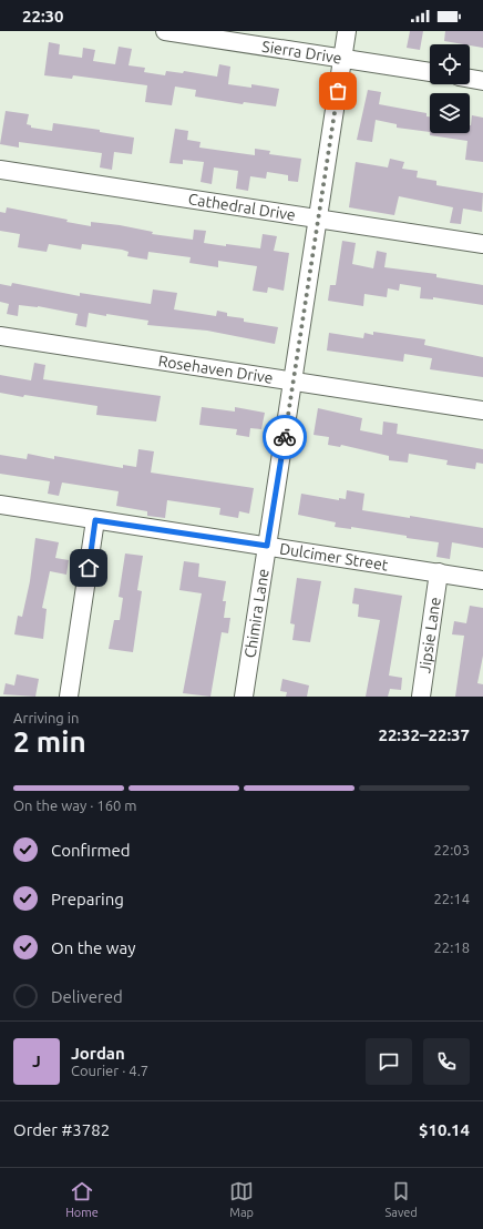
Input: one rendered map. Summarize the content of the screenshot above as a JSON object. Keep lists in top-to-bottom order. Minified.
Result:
{"streets":{"street":["Sierra Drive","Cathedral Drive","Rosehaven Drive","Dulcimer Street","Chimira Lane","Jipsie Lane"]},"crossings":[["Sierra Drive","Chimira Lane"],["Cathedral Drive","Chimira Lane"],["Rosehaven Drive","Chimira Lane"],["Dulcimer Street","Chimira Lane"],["Dulcimer Street","Jipsie Lane"]],"page":{"status":"22:30","heading":["2 min","Arriving in","22:32–22:37"],"panel":["Jordan","Courier · 4.7","Order #3782","$10.14"],"bar":"On the way · 160 m","list":[["Confirmed","22:03"],["Preparing","22:14"],["On the way","22:18"],"Delivered"],"round":"J","tabs":["Home","Map","Saved"]}}
